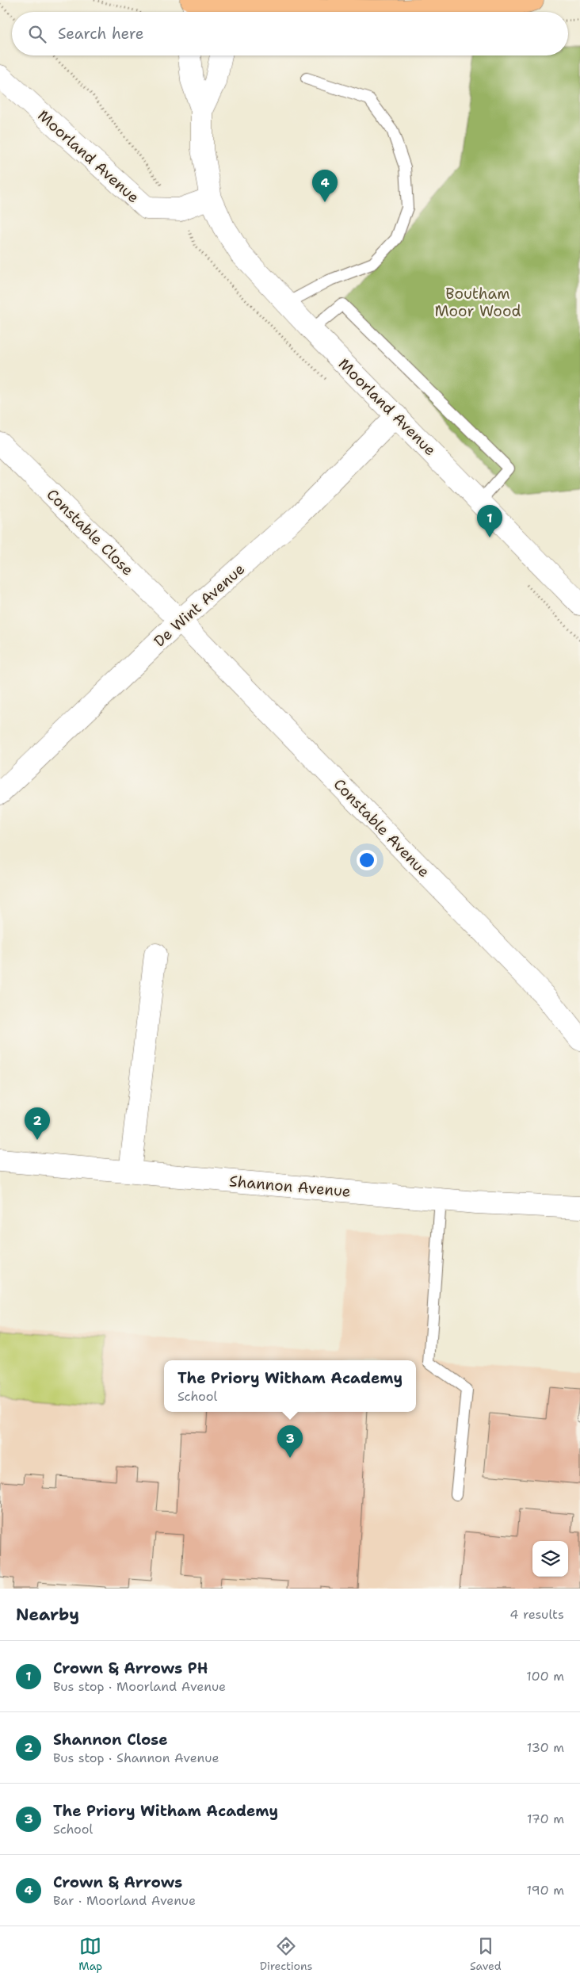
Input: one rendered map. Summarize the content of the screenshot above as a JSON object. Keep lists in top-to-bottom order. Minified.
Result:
{"streets":{"street":["Moorland Avenue","Constable Close","De Wint Avenue","Constable Avenue","Shannon Avenue"]},"crossings":[["Moorland Avenue","De Wint Avenue"],["Constable Close","De Wint Avenue"],["Constable Close","Constable Avenue"],["De Wint Avenue","Constable Avenue"]],"parks":["Boutham Moor Wood"],"page":{"search":"Search here","pins":["4","1","2","3"],"popup":["The Priory Witham Academy","School"],"heading":["Nearby","4 results"],"list":[{"mark":"1","name":"Crown & Arrows PH","note":"Bus stop · Moorland Avenue","value":"100 m"},{"mark":"2","name":"Shannon Close","note":"Bus stop · Shannon Avenue","value":"130 m"},{"mark":"3","name":"The Priory Witham Academy","note":"School","value":"170 m"},{"mark":"4","name":"Crown & Arrows","note":"Bar · Moorland Avenue","value":"190 m"}],"nav":["Map","Directions","Saved"]}}
